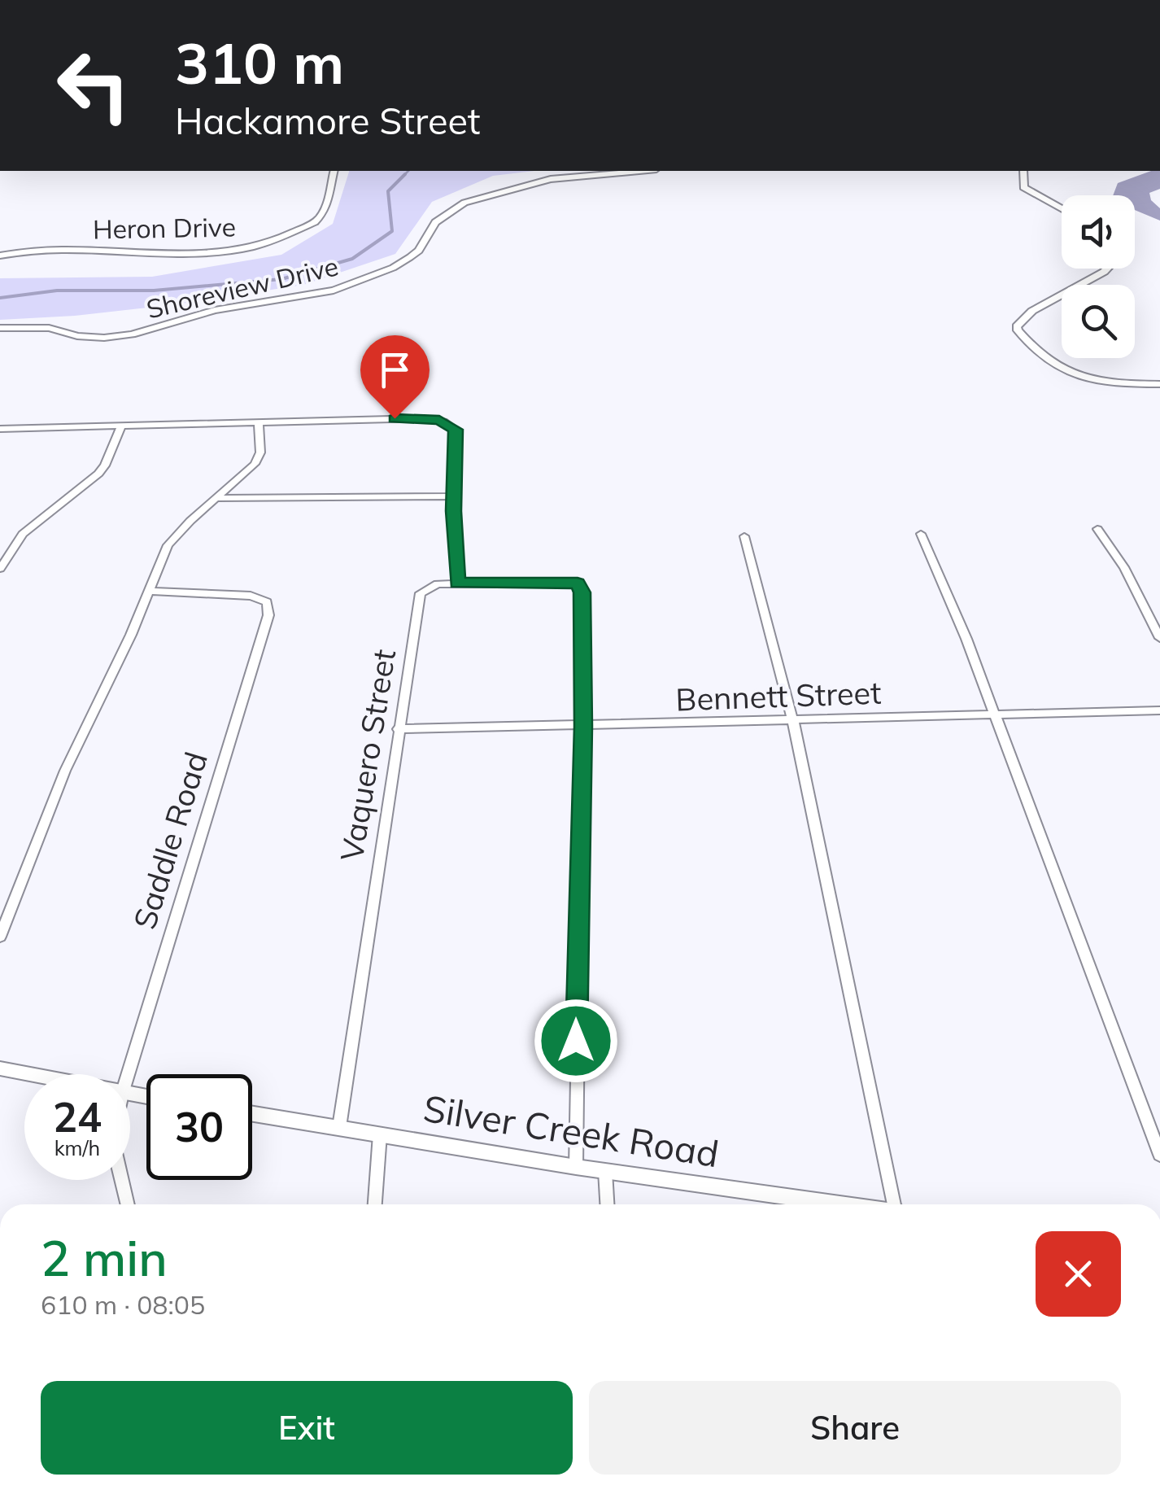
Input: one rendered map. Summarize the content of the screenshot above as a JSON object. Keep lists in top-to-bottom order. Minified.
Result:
{"streets":{"street":["Heron Drive","Shoreview Drive","Bennett Street","Vaquero Street","Saddle Road","Silver Creek Road"]},"crossings":[["Bennett Street","Vaquero Street"],["Vaquero Street","Silver Creek Road"]],"page":{"turn":["310 m","Hackamore Street"],"speed":"24 km/h","limit":"30","heading":["2 min","610 m · 08:05"],"buttons":["Exit","Share"]}}
